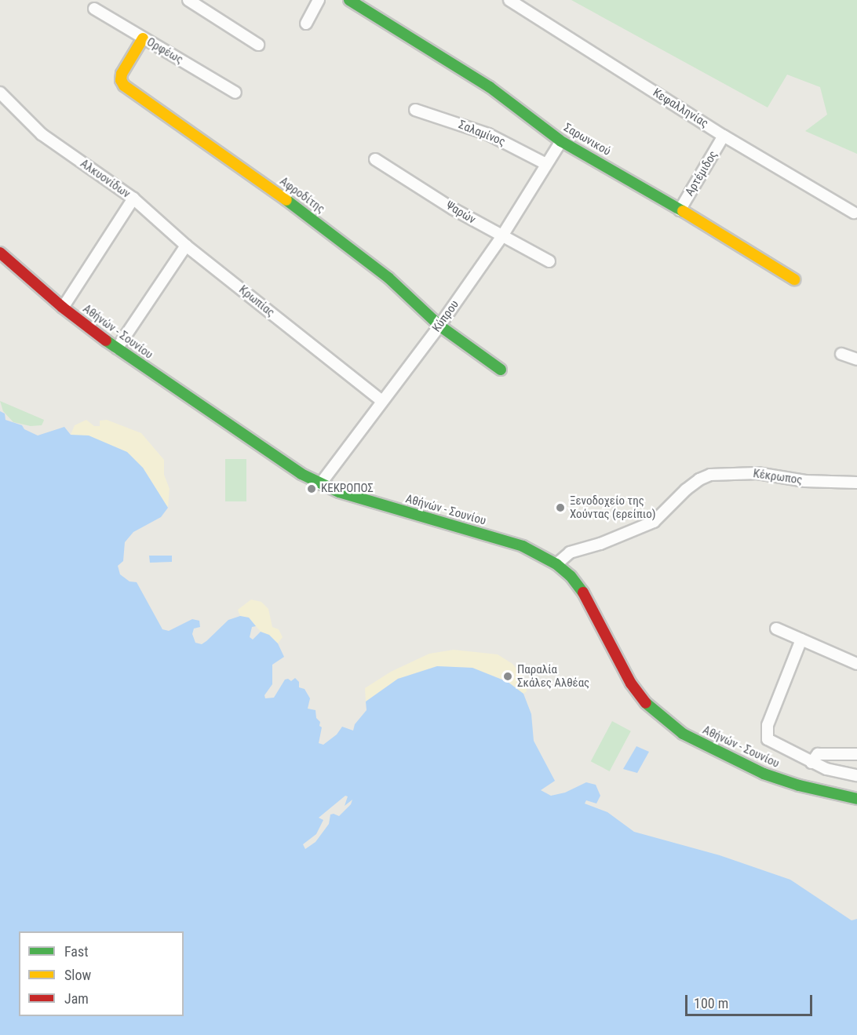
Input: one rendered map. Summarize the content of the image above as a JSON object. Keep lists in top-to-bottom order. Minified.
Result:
{"streets":{"street":["Ορφέως","Κεφαλληνίας","Σαλαμίνος","Σαρωνικού","Αρτέμιδος","Αλκυονίδων","Αφροδίτης","Ψαρών","Κρωπίας","Κύπρου","Αθήνών - Σουνίου","Κέκρωπος"]},"crossings":[["Ορφέως","Αφροδίτης"],["Κεφαλληνίας","Αρτέμιδος"],["Σαλαμίνος","Κύπρου"],["Σαρωνικού","Αρτέμιδος"],["Σαρωνικού","Κύπρου"],["Αλκυονίδων","Κρωπίας"],["Αλκυονίδων","Αθήνών - Σουνίου"],["Αφροδίτης","Κύπρου"],["Ψαρών","Κύπρου"],["Κρωπίας","Κύπρου"],["Κύπρου","Αθήνών - Σουνίου"],["Αθήνών - Σουνίου","Κέκρωπος"]],"places":["ΚΕΚΡΟΠΟΣ","Ξενοδοχείο της Χούντας (ερείπιο)","Παραλία Σκάλες Αλθέας"],"legend":["Fast","Slow","Jam"],"scale_bar":"100 m"}
